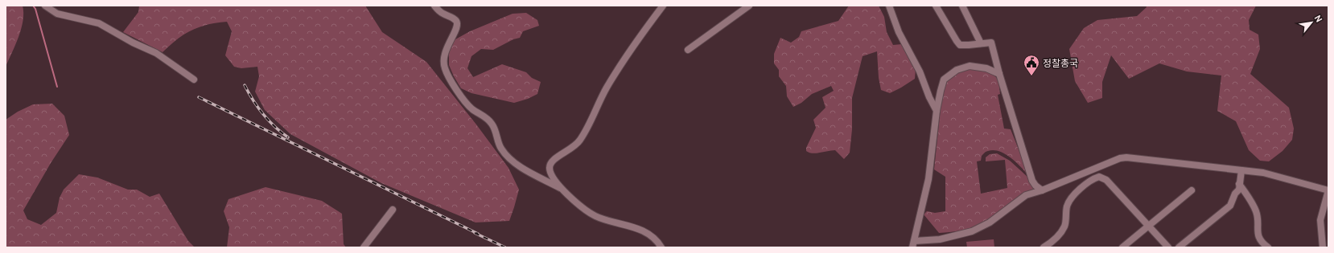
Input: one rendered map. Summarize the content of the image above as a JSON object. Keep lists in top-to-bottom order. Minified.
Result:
{"places":{"public building":["정찰총국"]},"north":"top right"}
